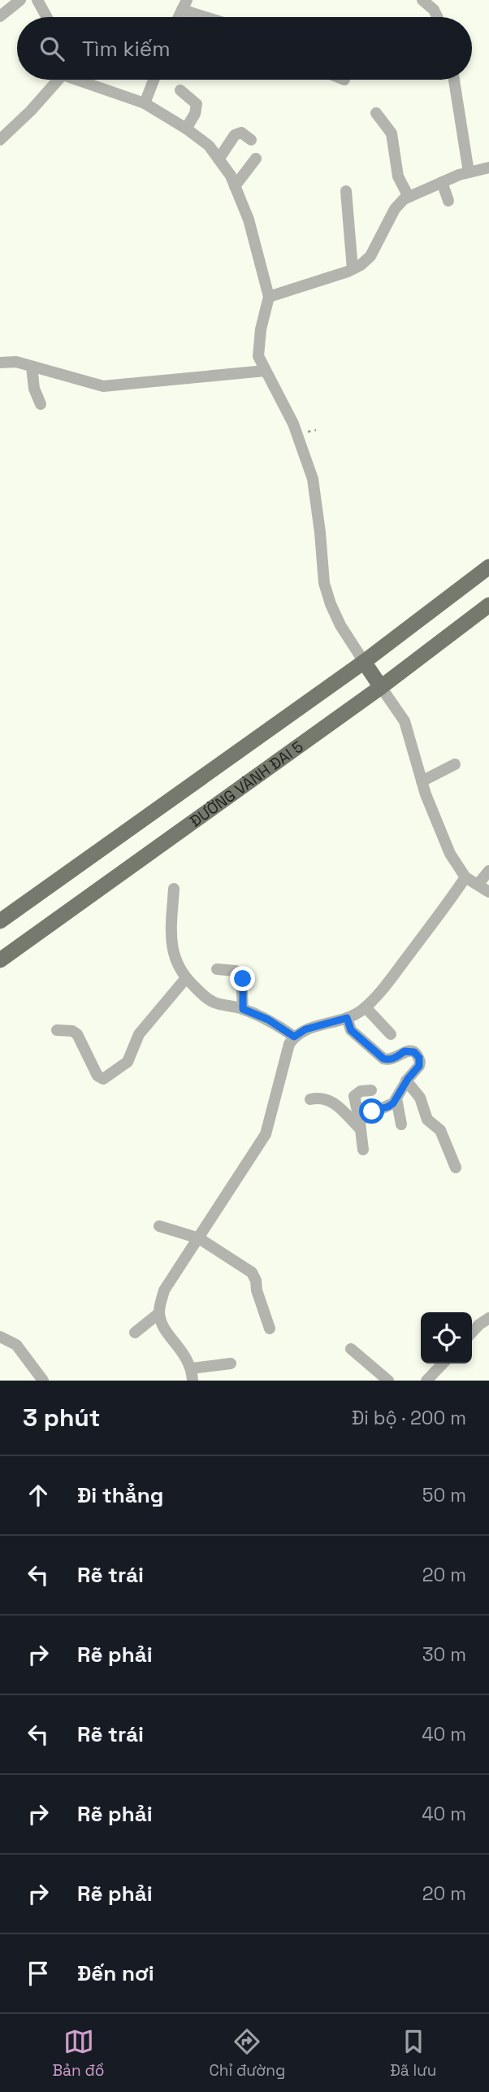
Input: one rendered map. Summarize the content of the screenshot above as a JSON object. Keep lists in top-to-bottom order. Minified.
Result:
{"streets":{"main road":["ĐƯỜNG VÀNH ĐAI 5"]},"page":{"search":"Tìm kiếm","heading":["3 phút","Đi bộ · 200 m"],"list":[["Đi thẳng","50 m"],["Rẽ trái","20 m"],["Rẽ phải","30 m"],["Rẽ trái","40 m"],["Rẽ phải","40 m"],["Rẽ phải","20 m"],"Đến nơi"],"nav":["Bản đồ","Chỉ đường","Đã lưu"]}}
